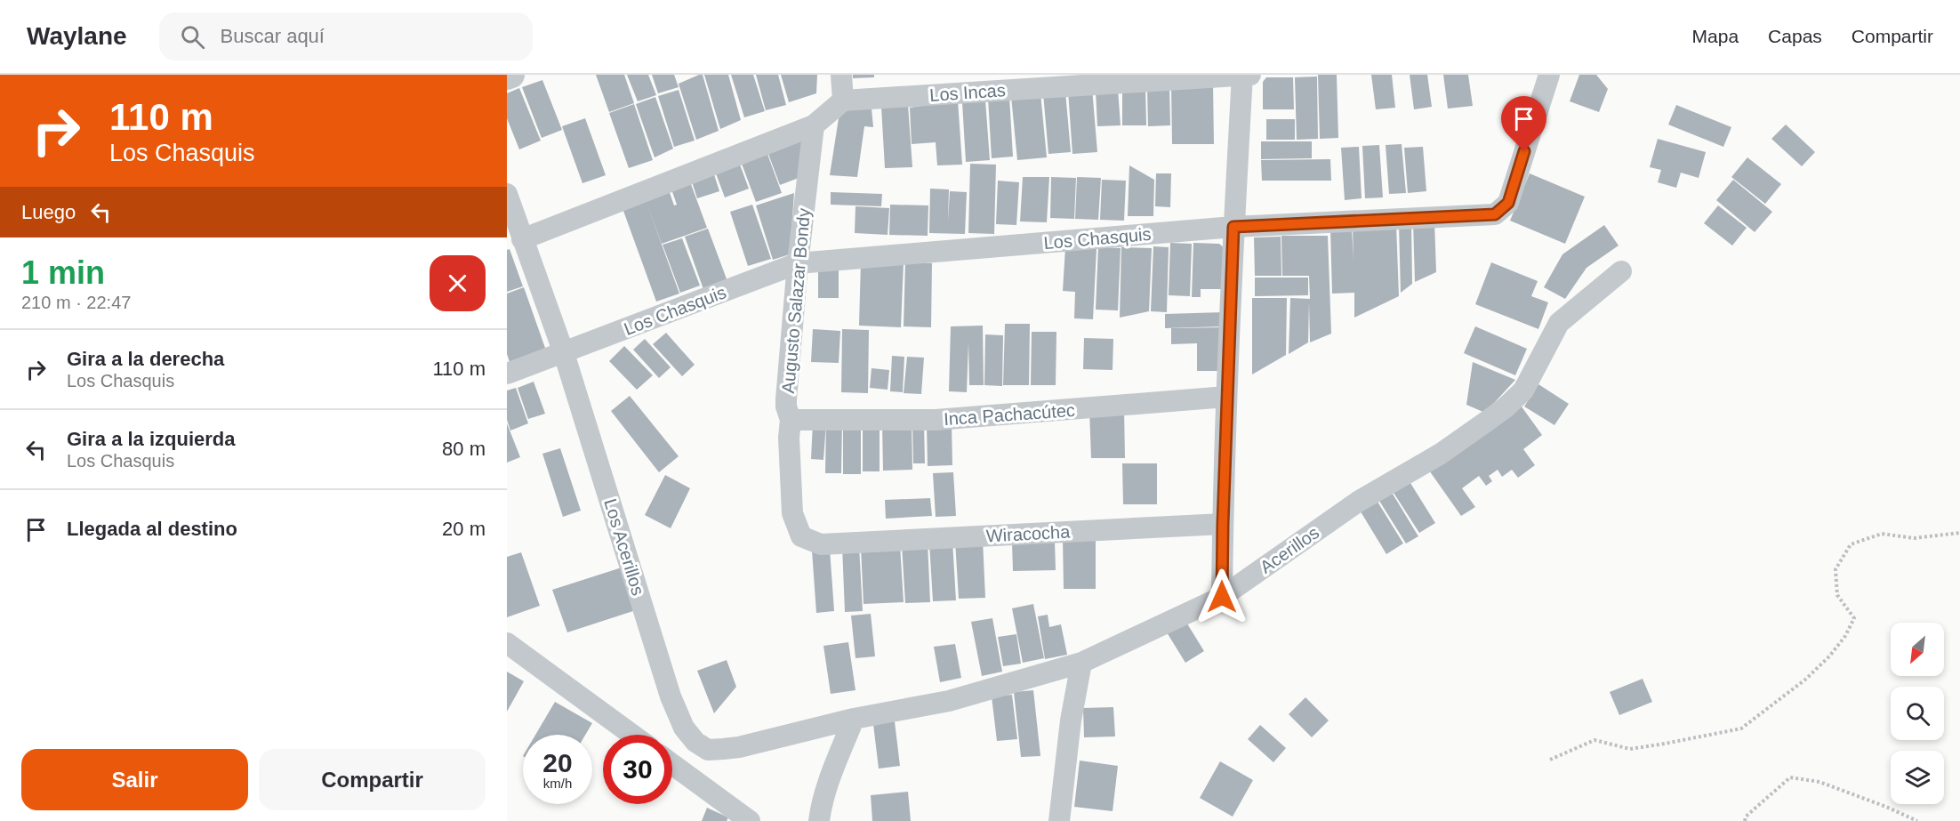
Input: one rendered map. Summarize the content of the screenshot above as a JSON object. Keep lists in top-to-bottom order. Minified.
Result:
{"streets":{"street":["Los Incas","Los Chasquis","Augusto Salazar Bondy","Inca Pachacútec","Wiracocha","Los Acerillos","Acerillos"]},"crossings":[["Los Chasquis","Augusto Salazar Bondy"],["Los Chasquis","Los Acerillos"],["Augusto Salazar Bondy","Inca Pachacútec"],["Augusto Salazar Bondy","Wiracocha"],["Los Acerillos","Acerillos"]],"north":"bottom left","page":{"header":"Waylane","search":"Buscar aquí","nav":["Mapa","Capas","Compartir"],"turn":["110 m","Los Chasquis"],"then":"Luego","heading":["1 min","210 m · 22:47"],"list":[{"name":"Gira a la derecha","note":"Los Chasquis","value":"110 m"},{"name":"Gira a la izquierda","note":"Los Chasquis","value":"80 m"},{"name":"Llegada al destino","value":"20 m"}],"speed":"20 km/h","limit":"30","buttons":["Salir","Compartir"]}}
